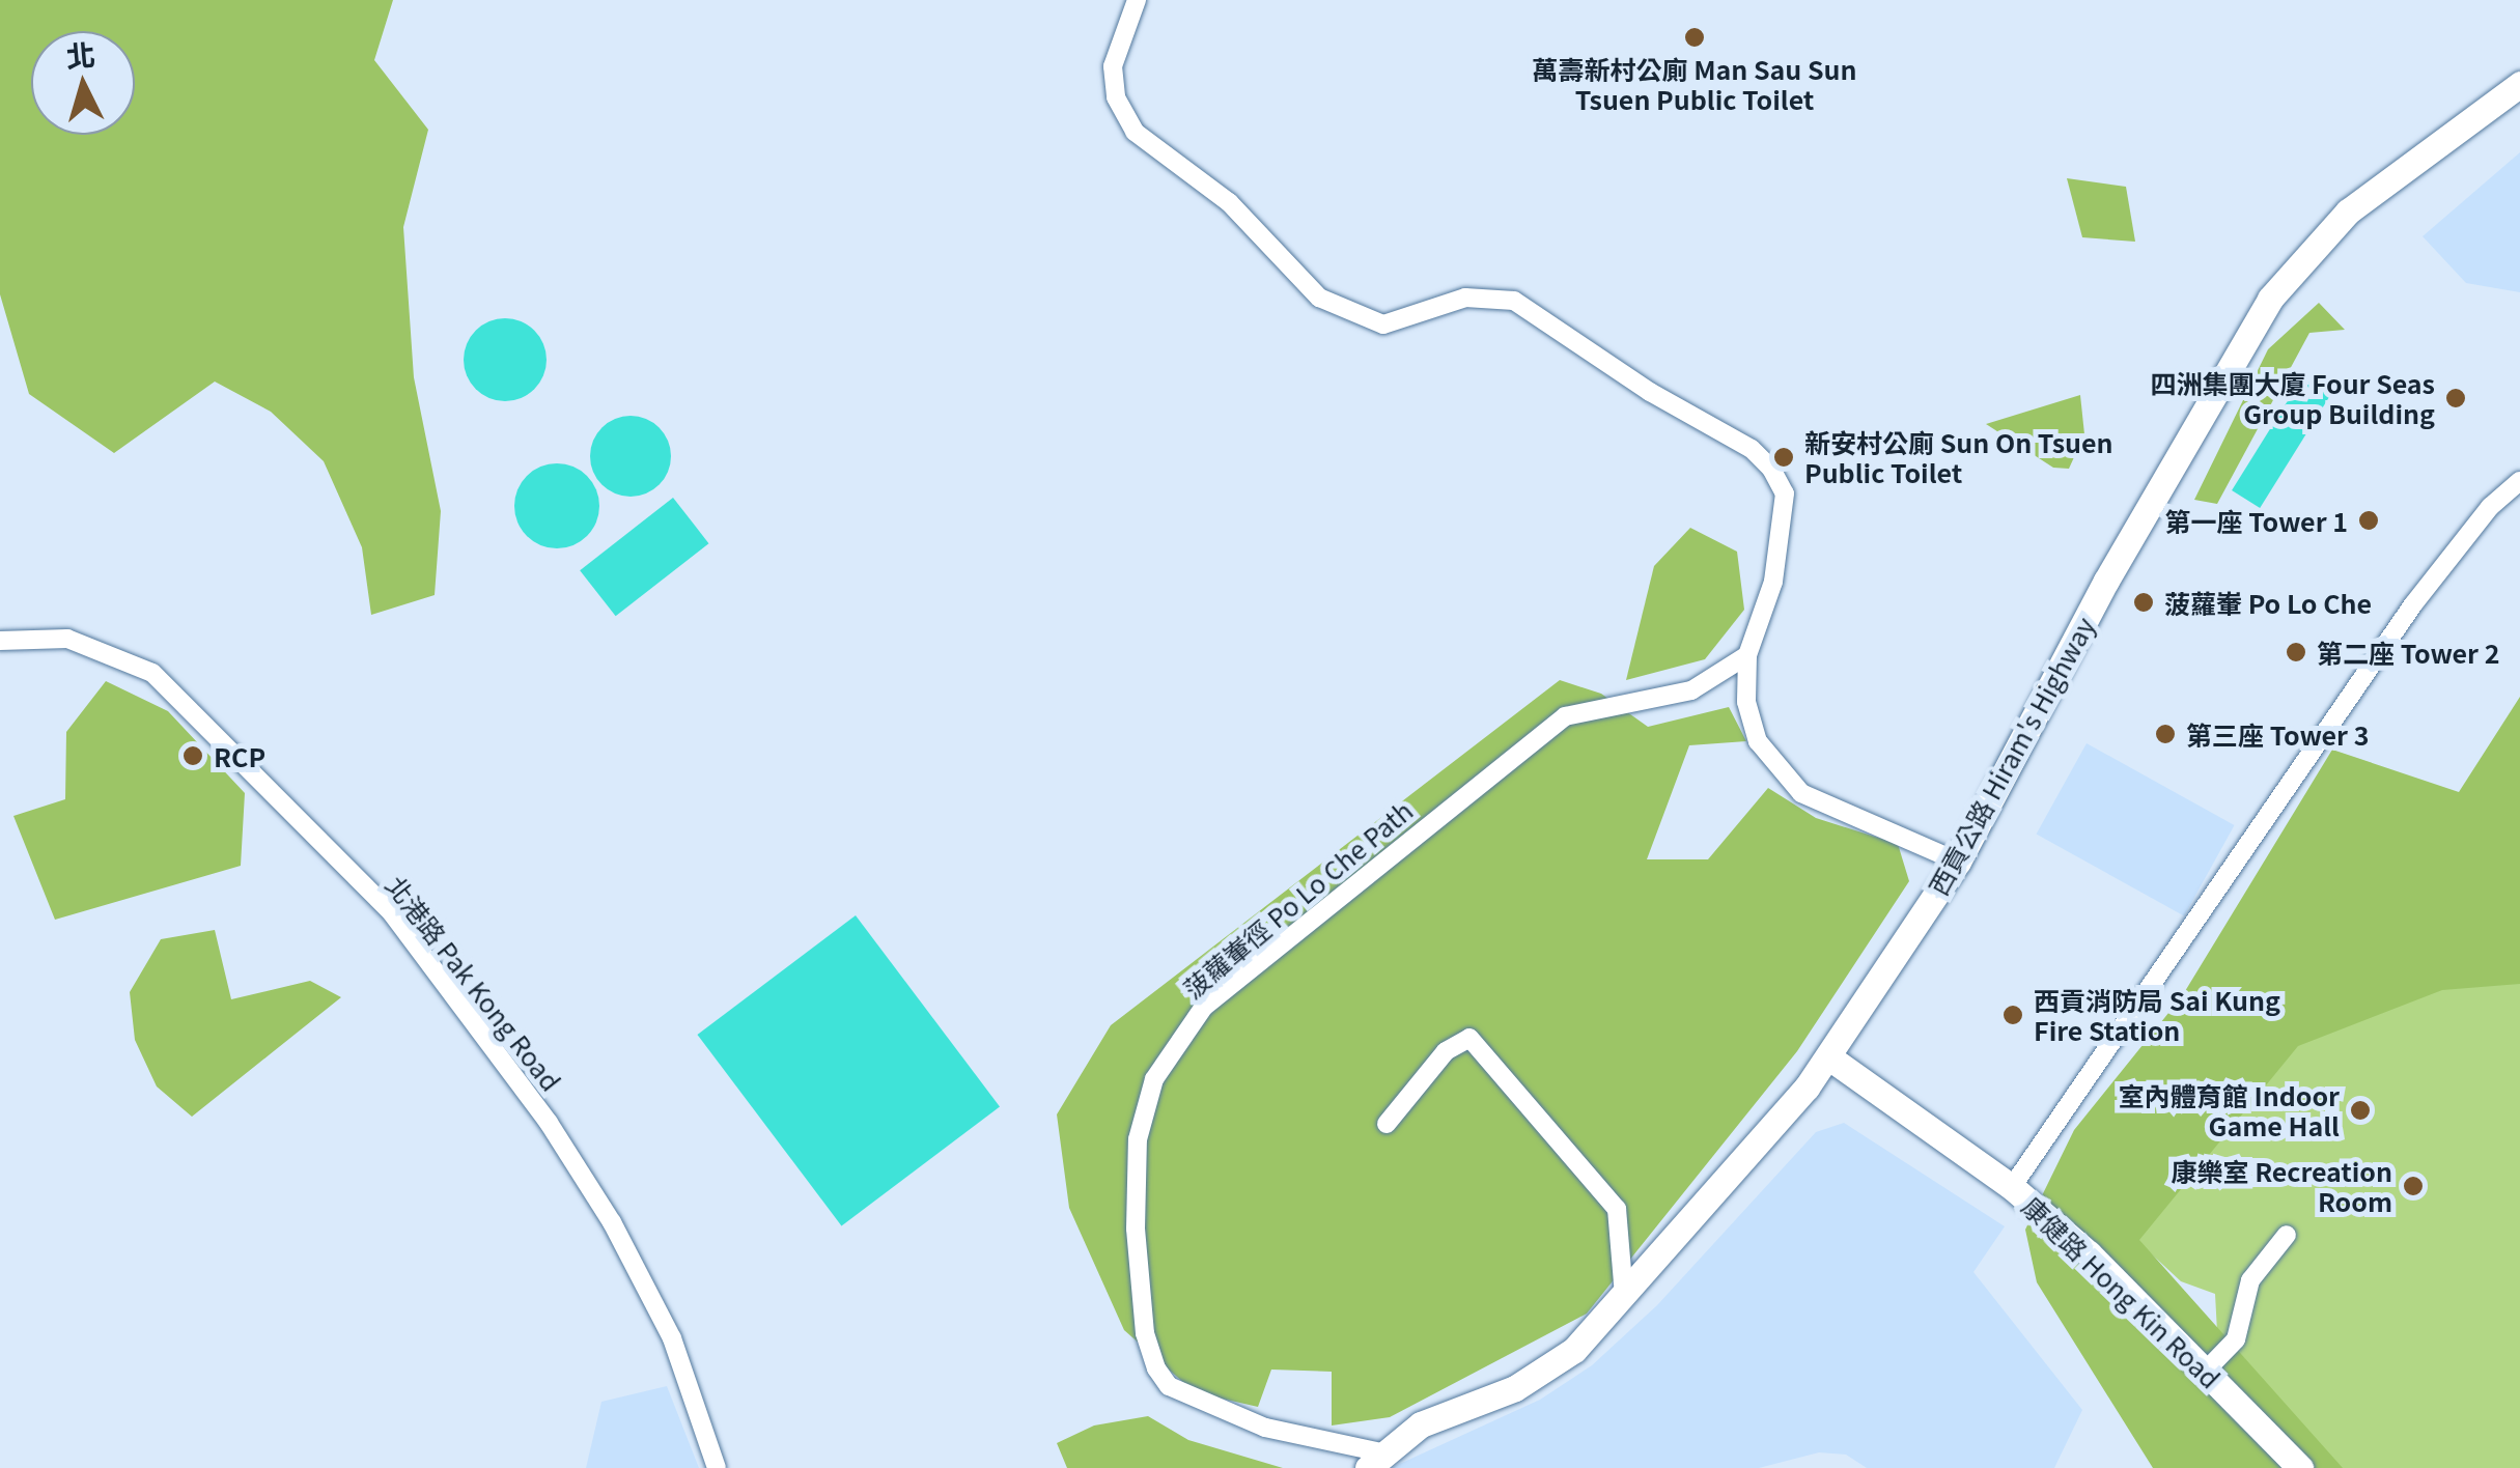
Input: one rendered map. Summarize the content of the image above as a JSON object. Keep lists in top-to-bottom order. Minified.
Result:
{"streets":{"main road":["西貢公路 Hiram's Highway","康健路 Hong Kin Road"],"street":["菠蘿輋徑 Po Lo Che Path","北港路 Pak Kong Road"]},"crossings":[["西貢公路 Hiram's Highway","菠蘿輋徑 Po Lo Che Path"],["西貢公路 Hiram's Highway","康健路 Hong Kin Road"]],"places":["萬壽新村公廁 Man Sau Sun Tsuen Public Toilet","四洲集團大廈 Four Seas Group Building","新安村公廁 Sun On Tsuen Public Toilet","第一座 Tower 1","菠蘿輋 Po Lo Che","第二座 Tower 2","第三座 Tower 3","RCP","西貢消防局 Sai Kung Fire Station","室內體育館 Indoor Game Hall","康樂室 Recreation Room"],"north":"top"}
